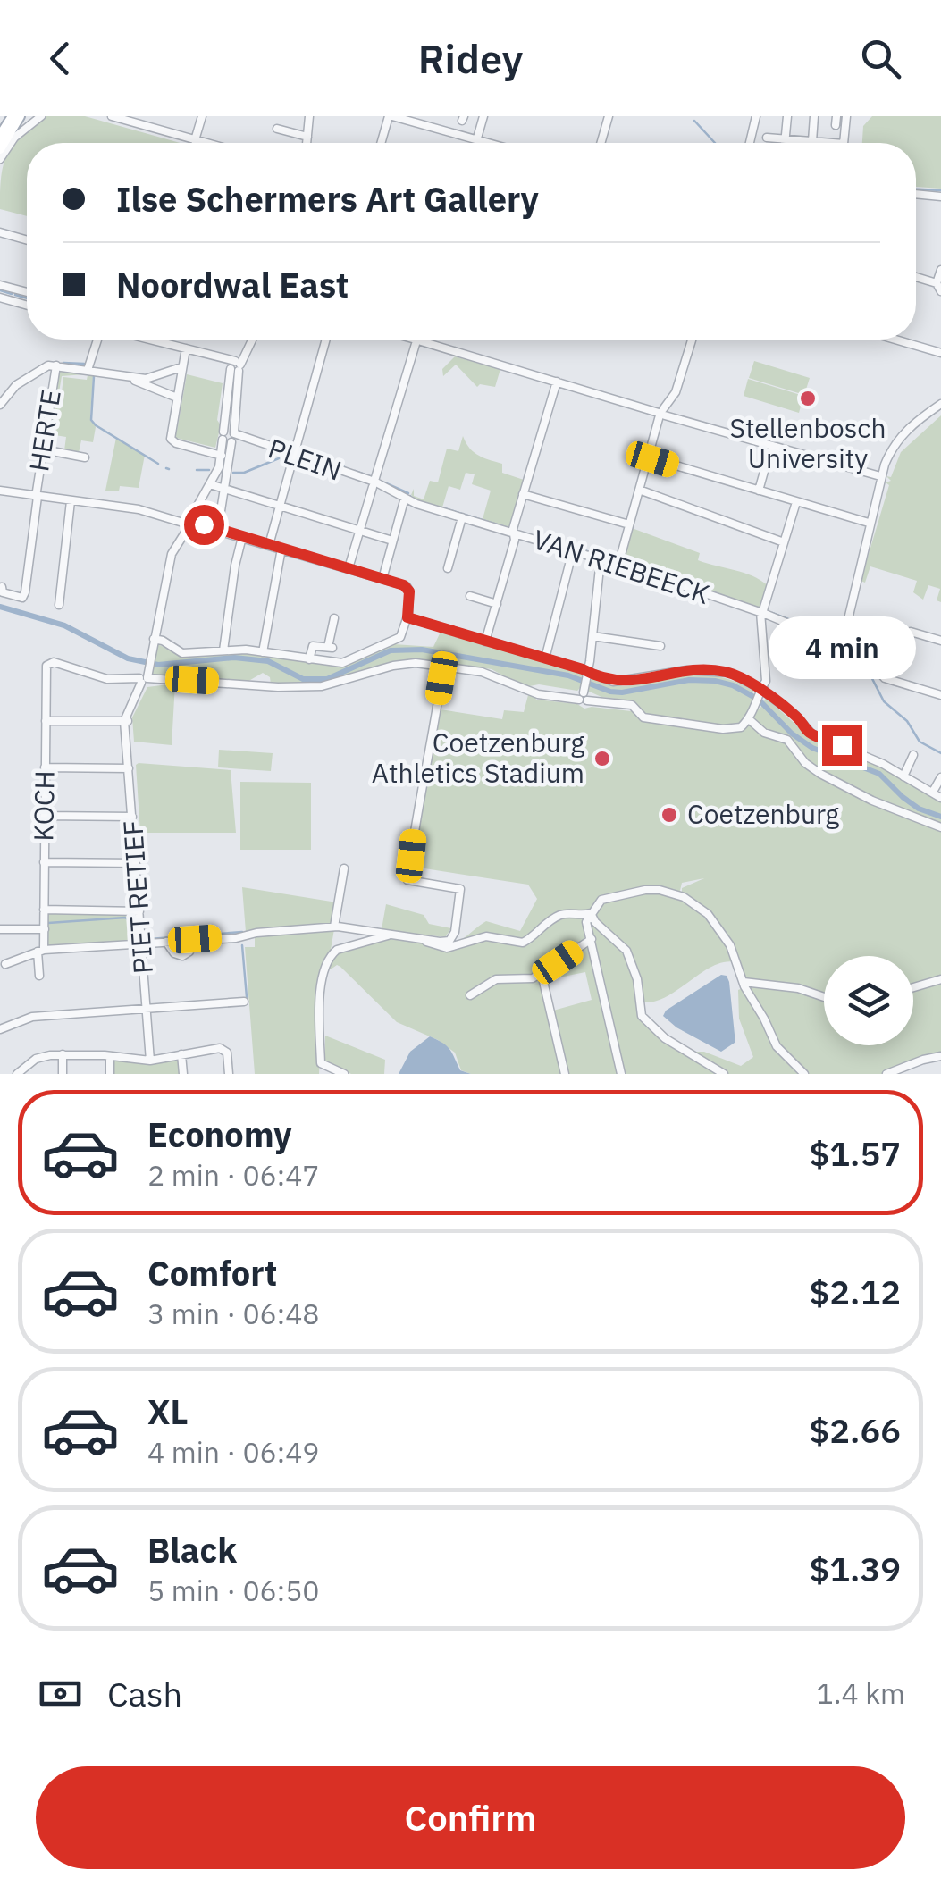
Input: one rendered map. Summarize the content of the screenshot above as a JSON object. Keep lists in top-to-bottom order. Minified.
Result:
{"streets":{"street":["HERTE","PLEIN","VAN RIEBEECK","KOCH","PIET RETIEF"]},"crossings":[["PLEIN","VAN RIEBEECK"]],"places":["Stellenbosch University","Coetzenburg Athletics Stadium","Coetzenburg"],"page":{"header":"Ridey","banner":["Ilse Schermers Art Gallery","Noordwal East"],"bubble":"4 min","list":[{"name":"Economy","note":"2 min · 06:47","value":"$1.57"},{"name":"Comfort","note":"3 min · 06:48","value":"$2.12"},{"name":"XL","note":"4 min · 06:49","value":"$2.66"},{"name":"Black","note":"5 min · 06:50","value":"$1.39"}],"pay":["Cash","1.4 km"],"buttons":"Confirm"}}
